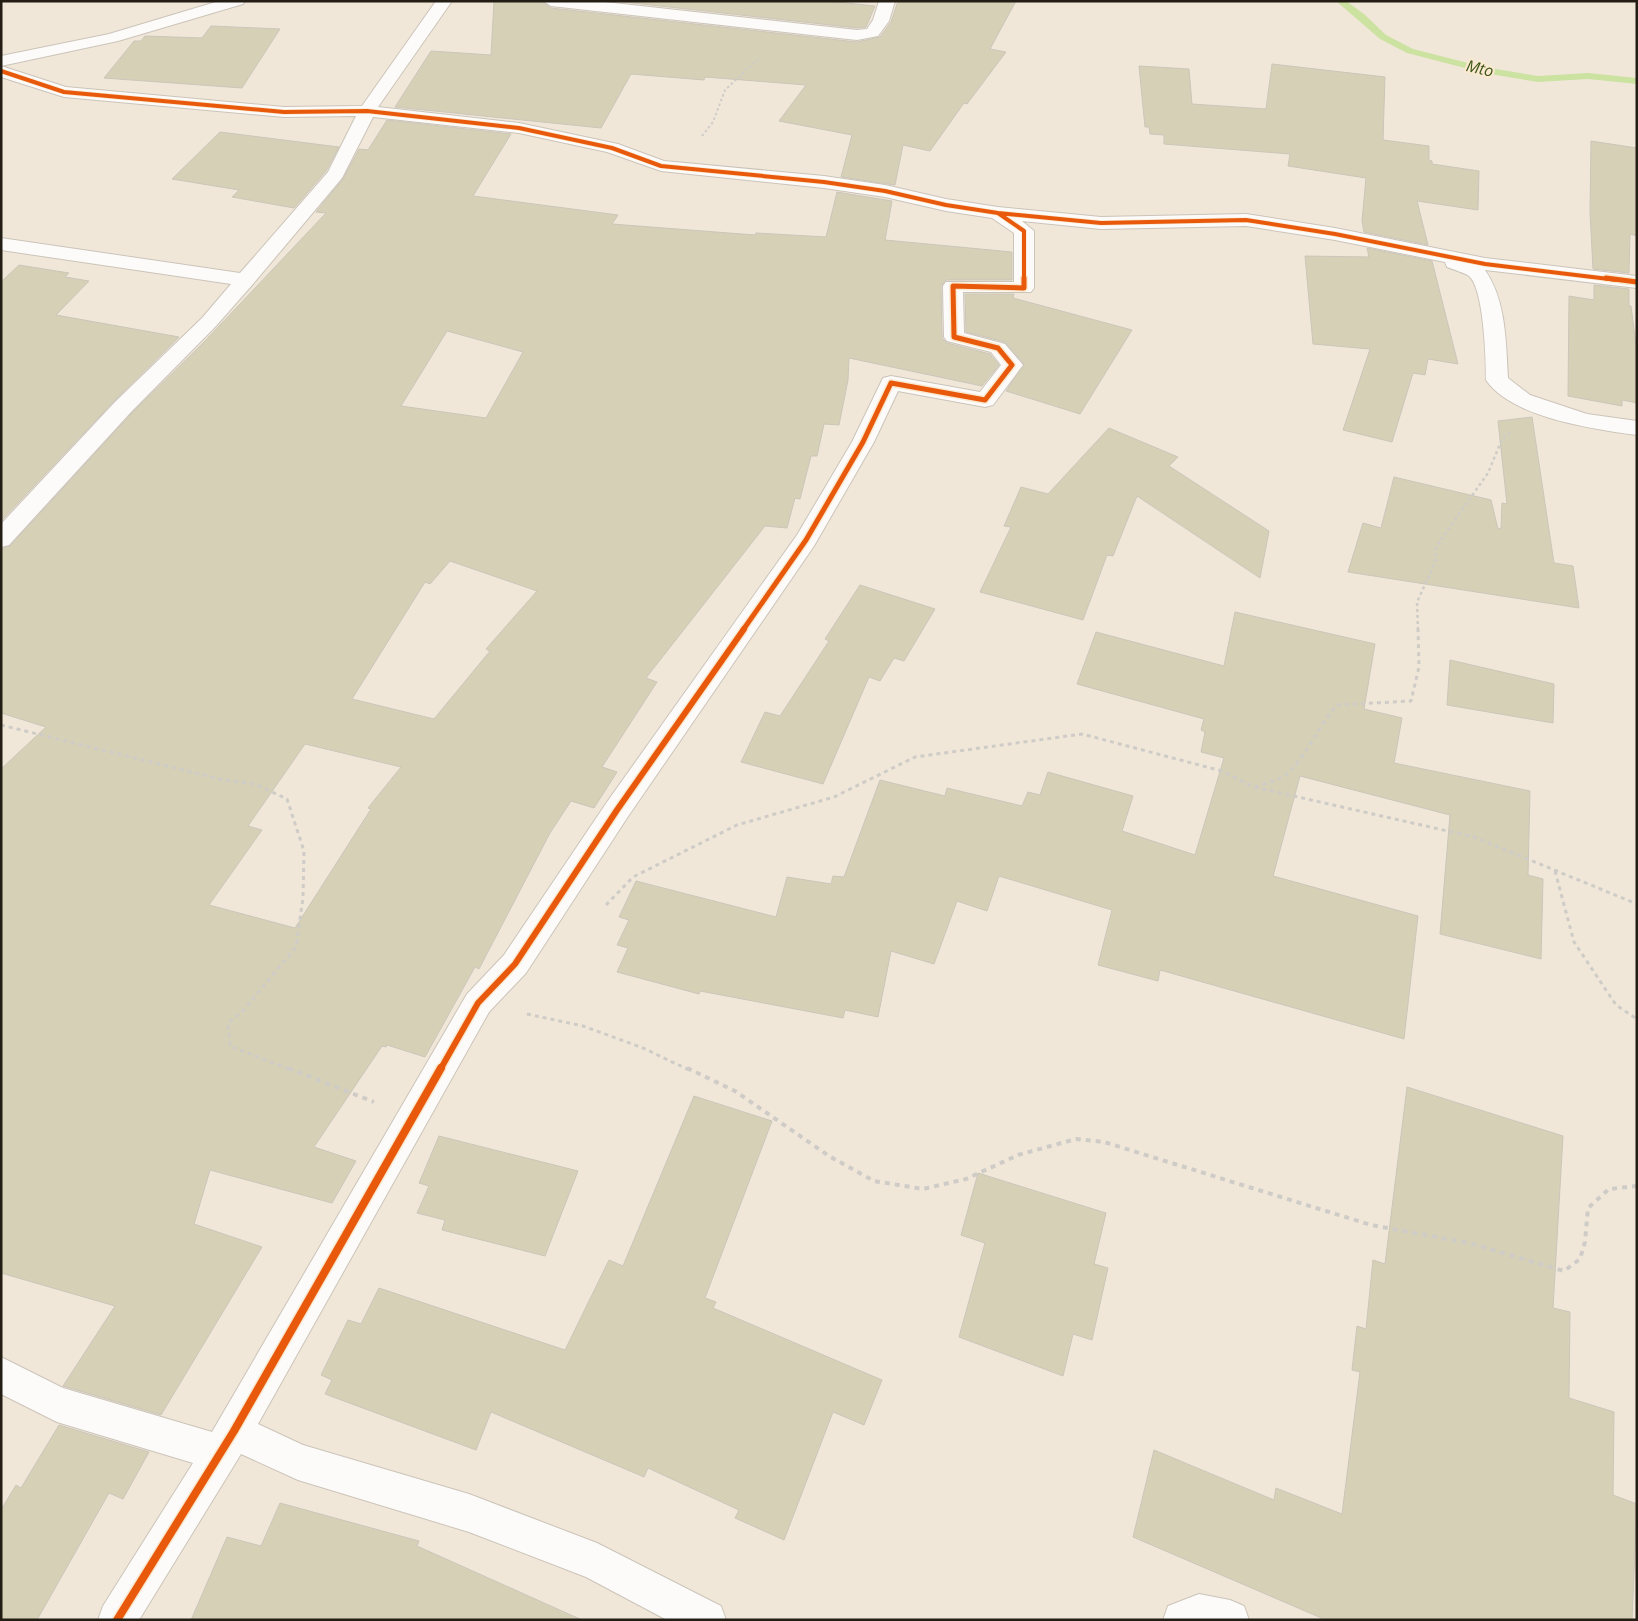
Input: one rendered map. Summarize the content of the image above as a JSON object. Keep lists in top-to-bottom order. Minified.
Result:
{"water":["Mto"]}
